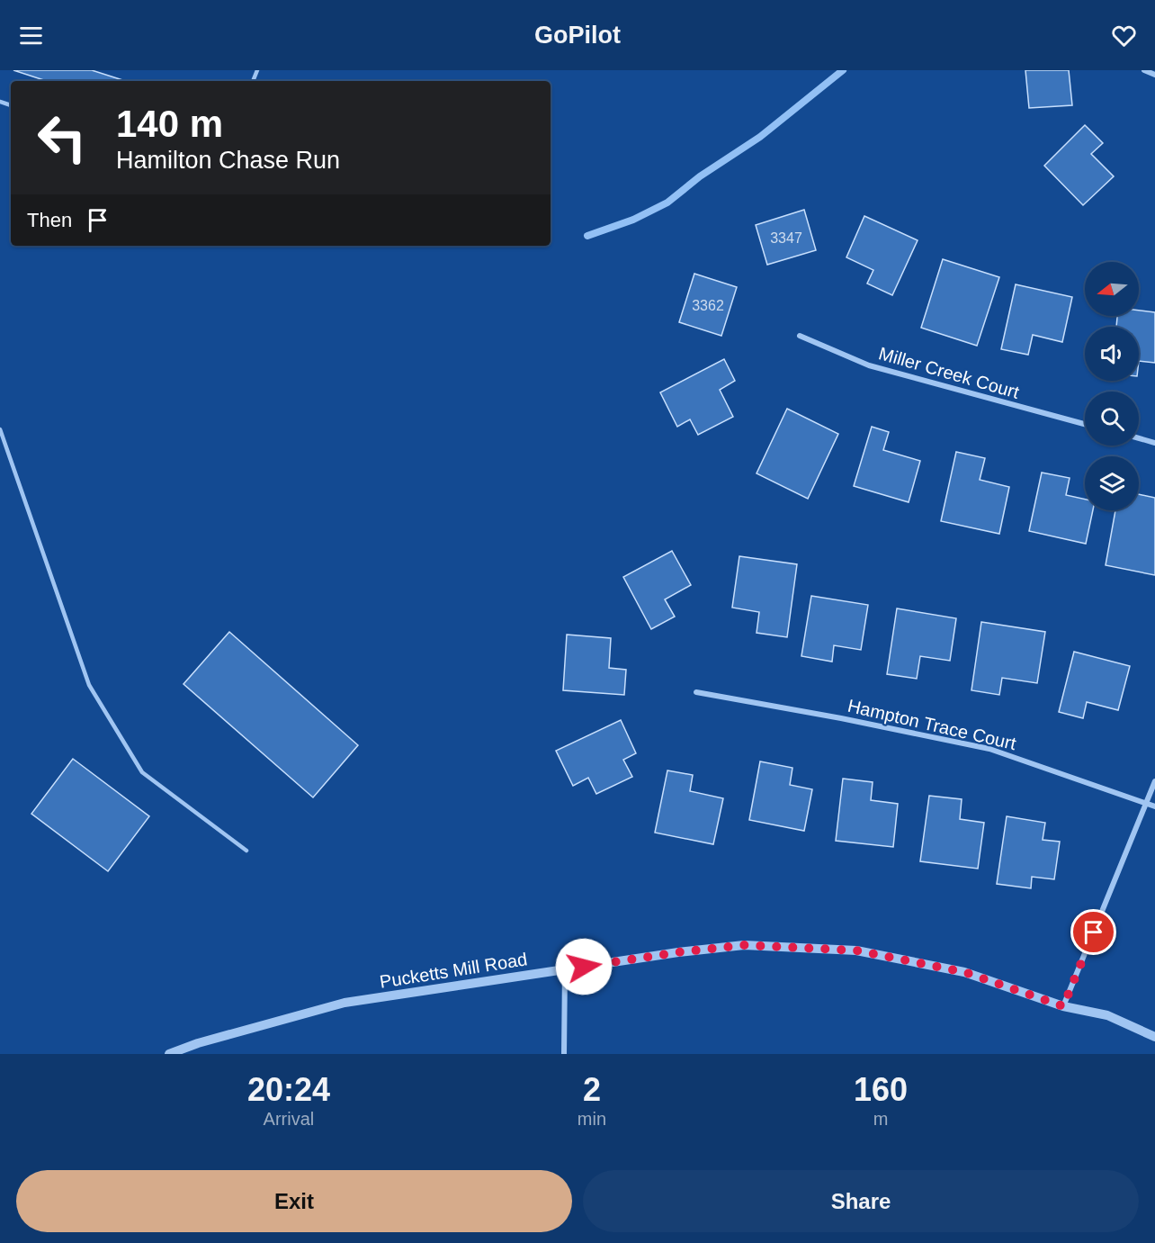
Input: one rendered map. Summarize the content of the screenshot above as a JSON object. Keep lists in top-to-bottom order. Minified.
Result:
{"streets":{"street":["Miller Creek Court","Hampton Trace Court","Pucketts Mill Road"]},"house_numbers":["3347","3362"],"north":"left","page":{"header":"GoPilot","turn":["140 m","Hamilton Chase Run"],"then":"Then","eta":["20:24","Arrival","2","min","160","m"],"buttons":["Exit","Share"]}}
